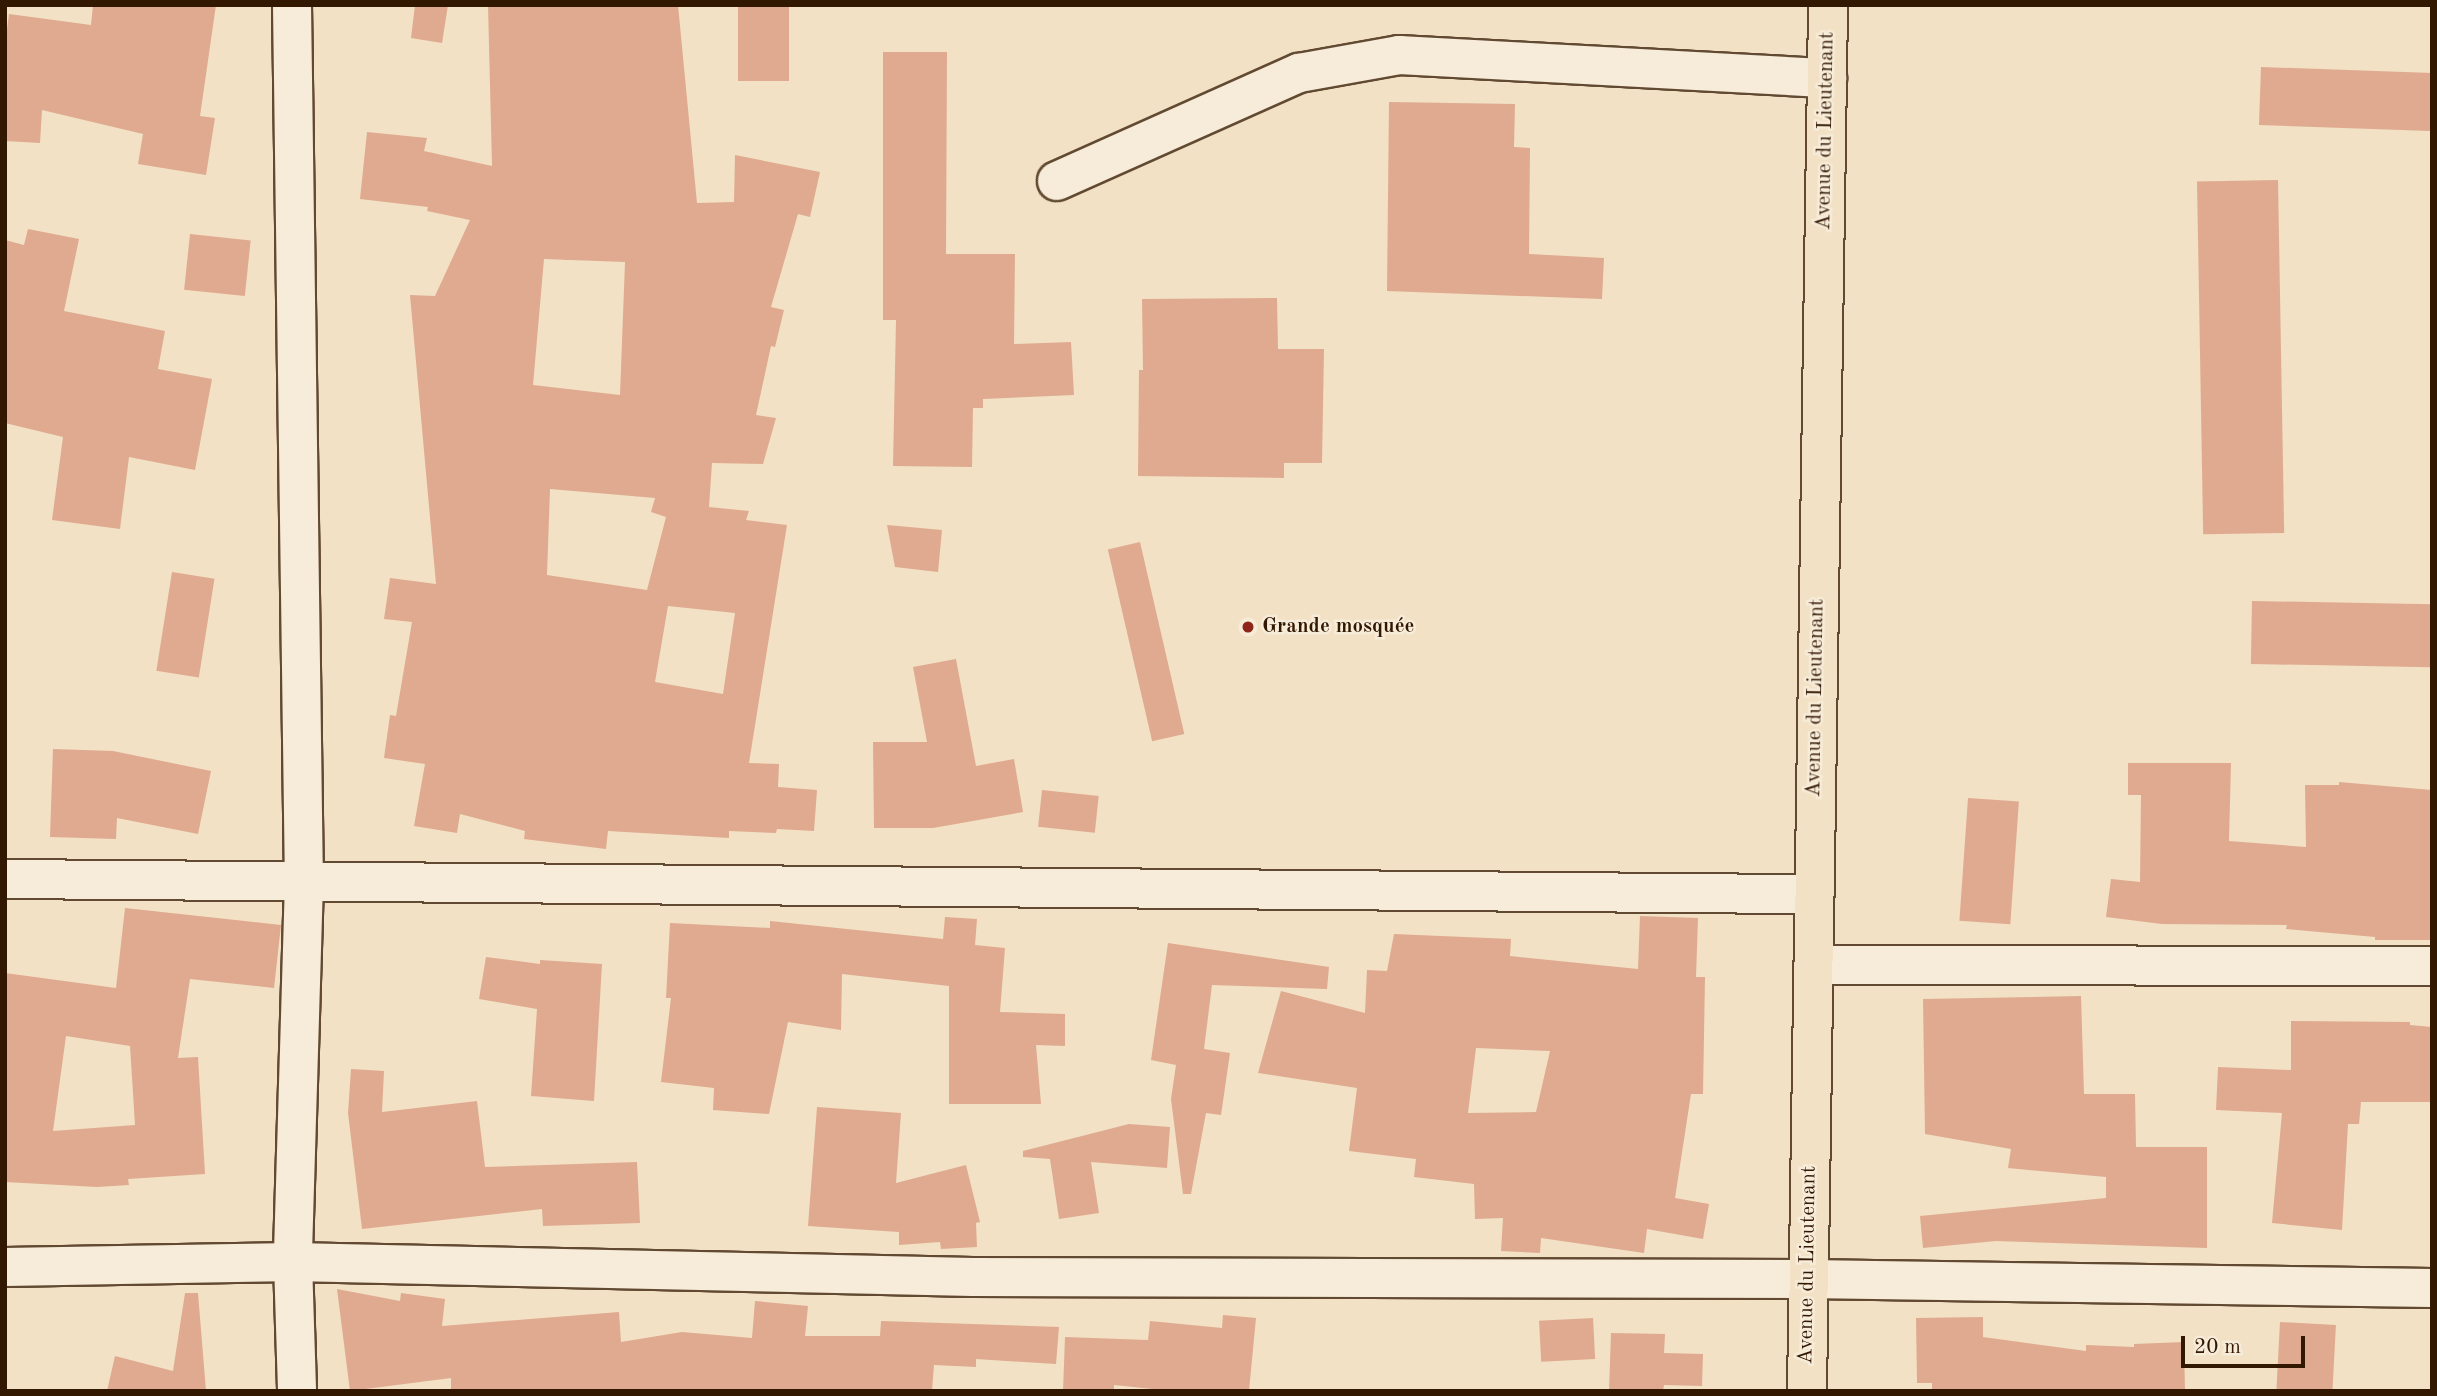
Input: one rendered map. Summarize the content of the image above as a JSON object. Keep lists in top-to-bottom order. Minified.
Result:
{"streets":{"main road":["Avenue du Lieutenant"]},"places":["Grande mosquée"],"scale_bar":"20 m"}
